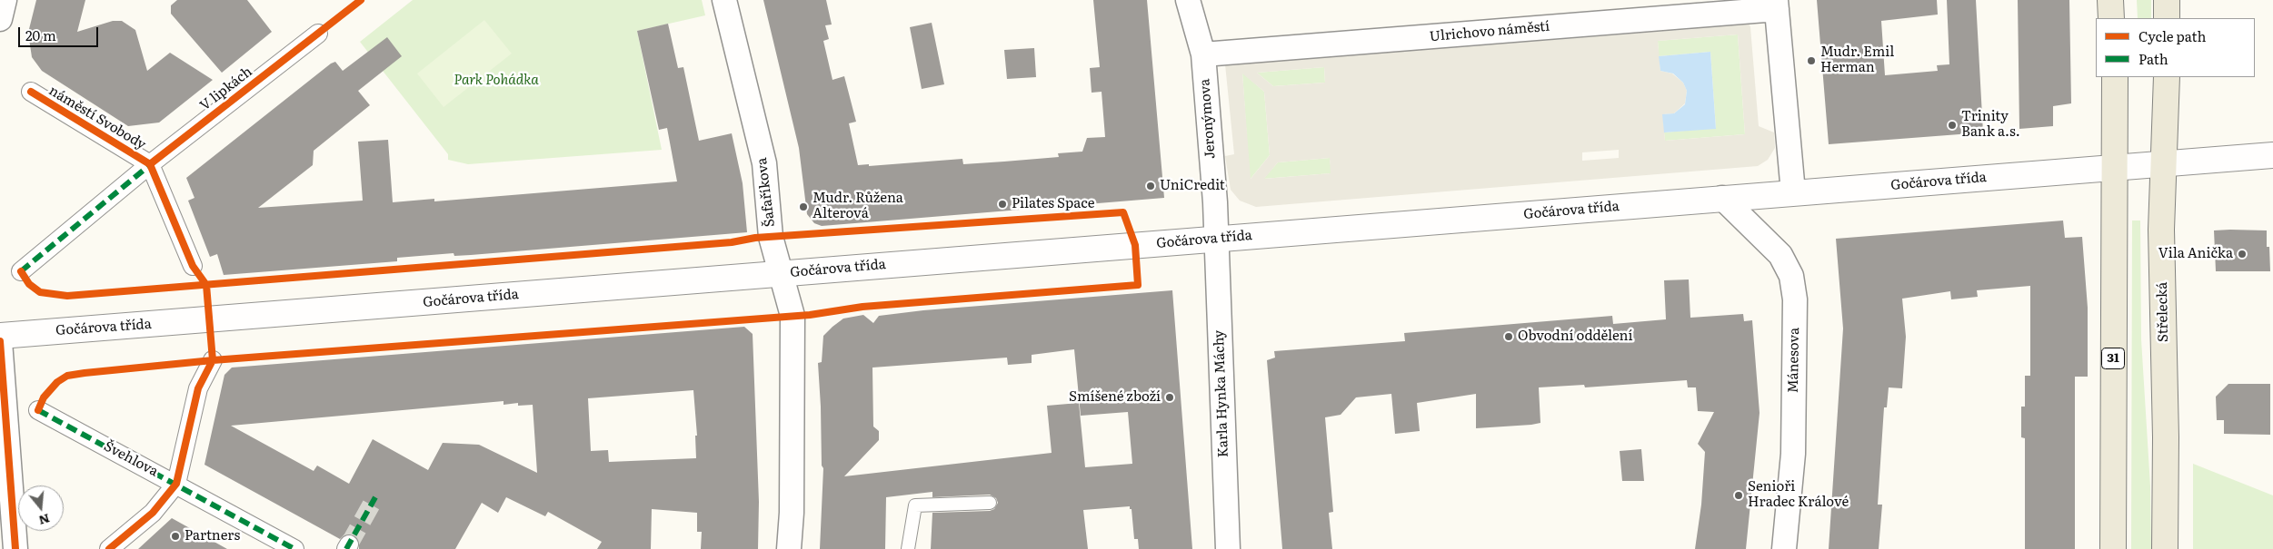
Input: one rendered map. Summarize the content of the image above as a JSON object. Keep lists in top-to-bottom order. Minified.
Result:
{"streets":{"main road":["Střelecká","31"],"street":["Ulrichovo náměstí","V lipkách","náměstí Svobody","Jeronýmova","Gočárova třída","Šafaříkova","Mánesova","Karla Hynka Máchy","Švehlova"]},"crossings":[["Ulrichovo náměstí","Jeronýmova"],["V lipkách","náměstí Svobody"],["Jeronýmova","Gočárova třída"],["Jeronýmova","Karla Hynka Máchy"],["Gočárova třída","Šafaříkova"],["Gočárova třída","Střelecká"],["Gočárova třída","31"],["Gočárova třída","Mánesova"],["Gočárova třída","Karla Hynka Máchy"]],"parks":["Park Pohádka"],"places":["Mudr. Emil Herman","Trinity Bank a.s.","UniCredit","Pilates Space","Mudr. Růžena Alterová","Vila Anička","Obvodní oddělení","Smíšené zboží","Senioři Hradec Králové","Partners"],"legend":["Cycle path","Path"],"scale_bar":"20 m","north":"bottom"}
